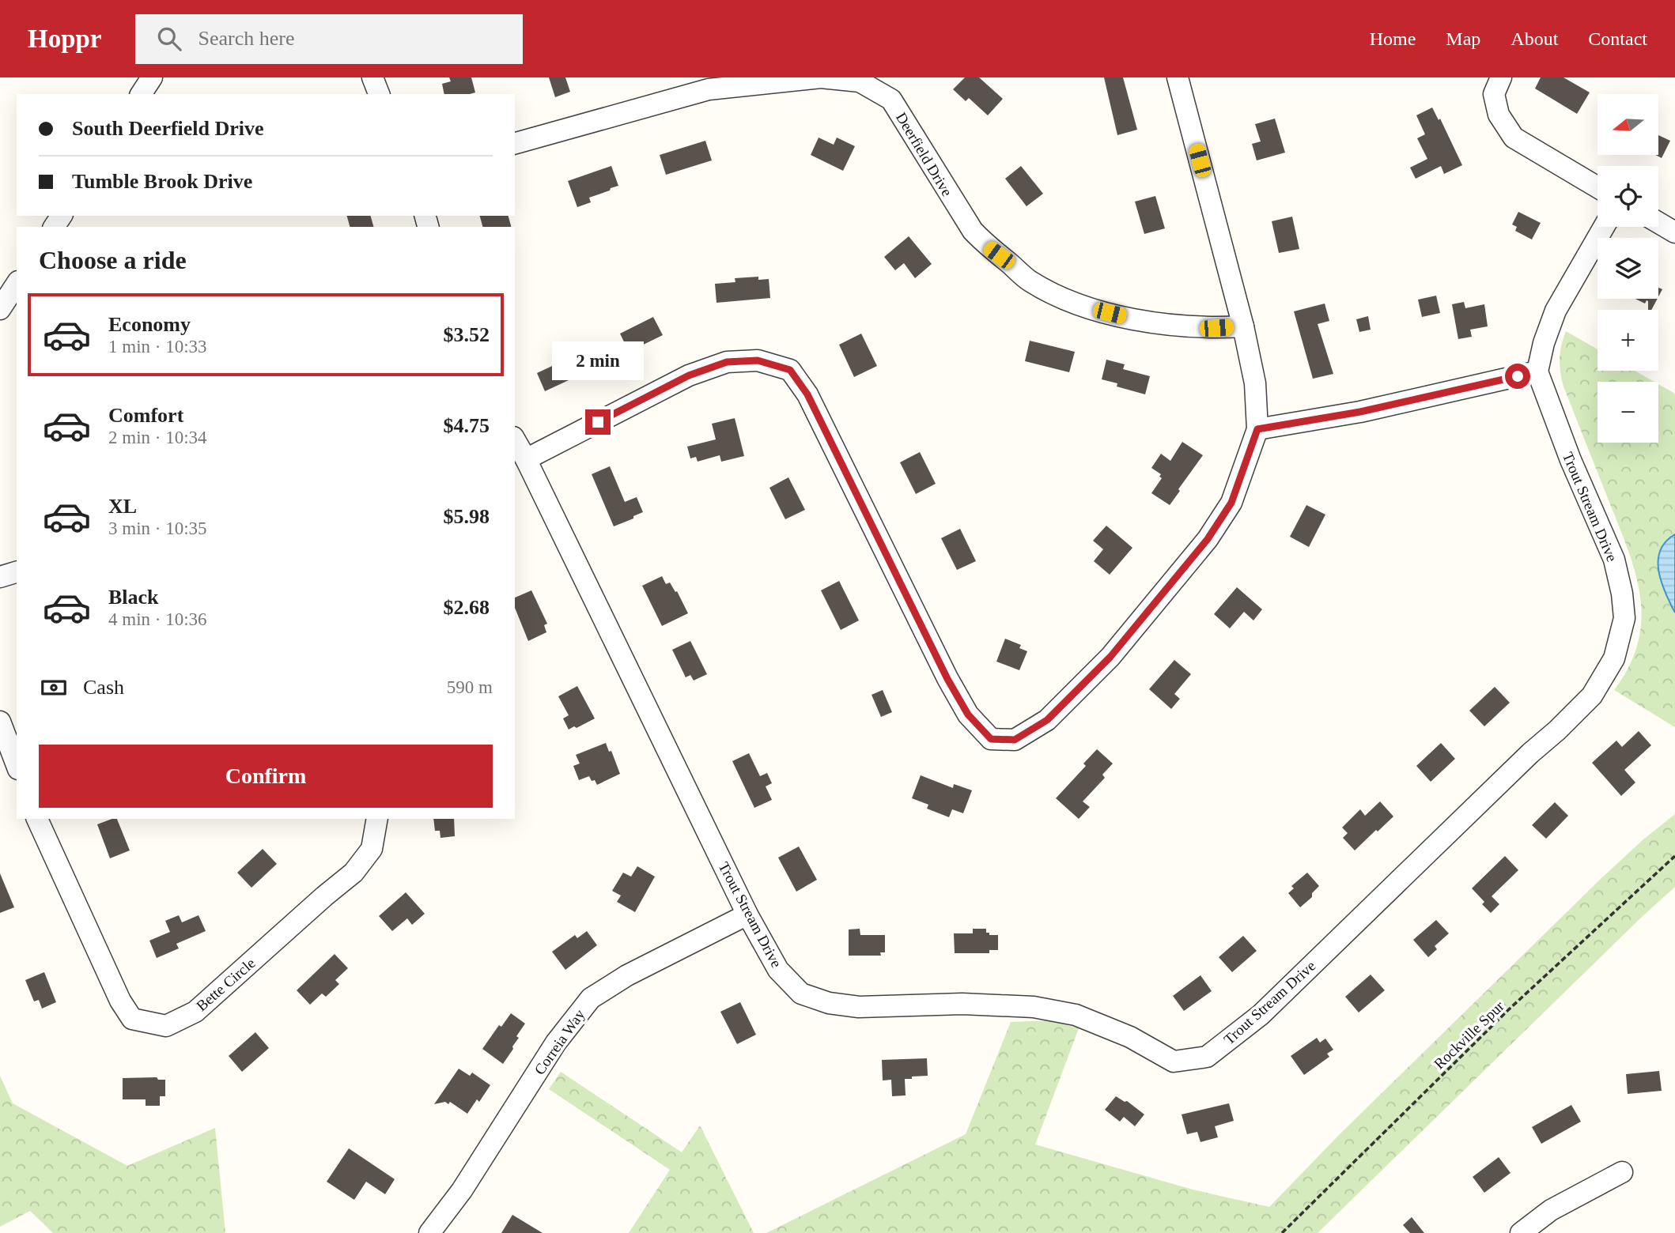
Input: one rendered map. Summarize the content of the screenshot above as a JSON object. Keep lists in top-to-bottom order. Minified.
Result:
{"streets":{"street":["Deerfield Drive","Trout Stream Drive","Bette Circle","Correia Way"],"path":["Rockville Spur"]},"crossings":[["Trout Stream Drive","Correia Way"]],"north":"left","page":{"header":"Hoppr","search":"Search here","nav":["Home","Map","About","Contact"],"map_buttons":["+","−"],"banner":["South Deerfield Drive","Tumble Brook Drive"],"heading":"Choose a ride","list":[{"name":"Economy","note":"1 min · 10:33","value":"$3.52"},{"name":"Comfort","note":"2 min · 10:34","value":"$4.75"},{"name":"XL","note":"3 min · 10:35","value":"$5.98"},{"name":"Black","note":"4 min · 10:36","value":"$2.68"}],"bubble":"2 min","pay":["Cash","590 m"],"buttons":"Confirm"}}
